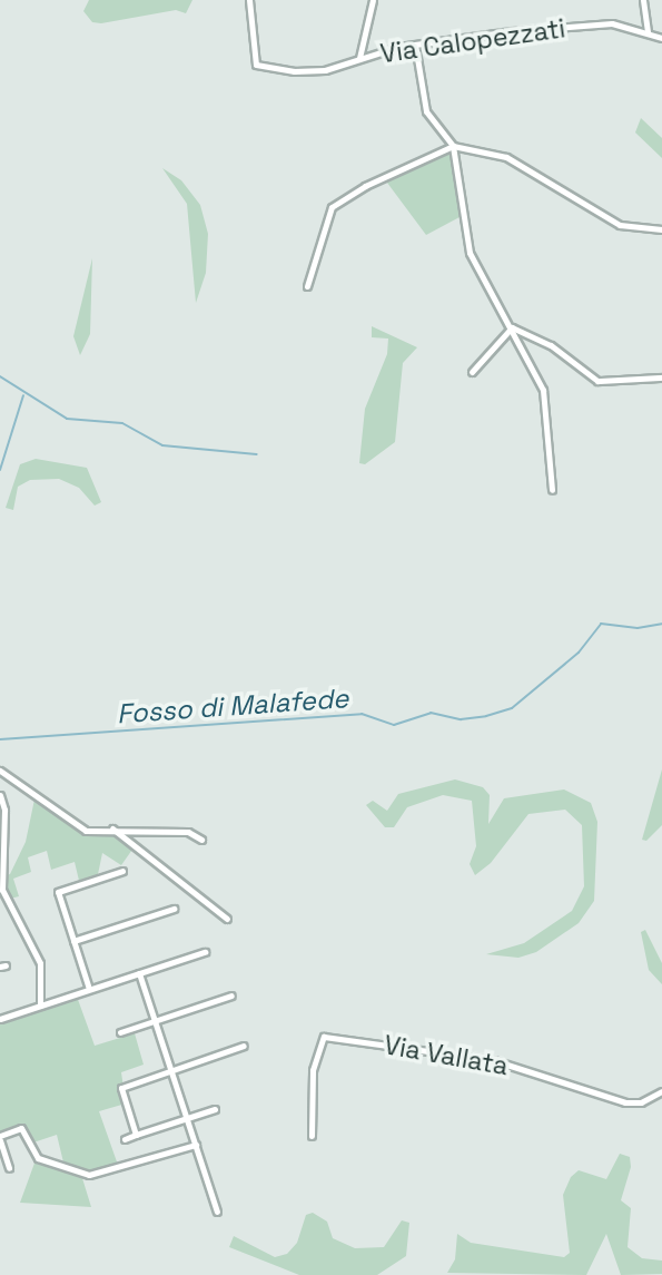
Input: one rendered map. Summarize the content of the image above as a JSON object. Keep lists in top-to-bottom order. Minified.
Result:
{"streets":{"street":["Via Calopezzati","Via Vallata"]},"water":["Fosso di Malafede"]}
